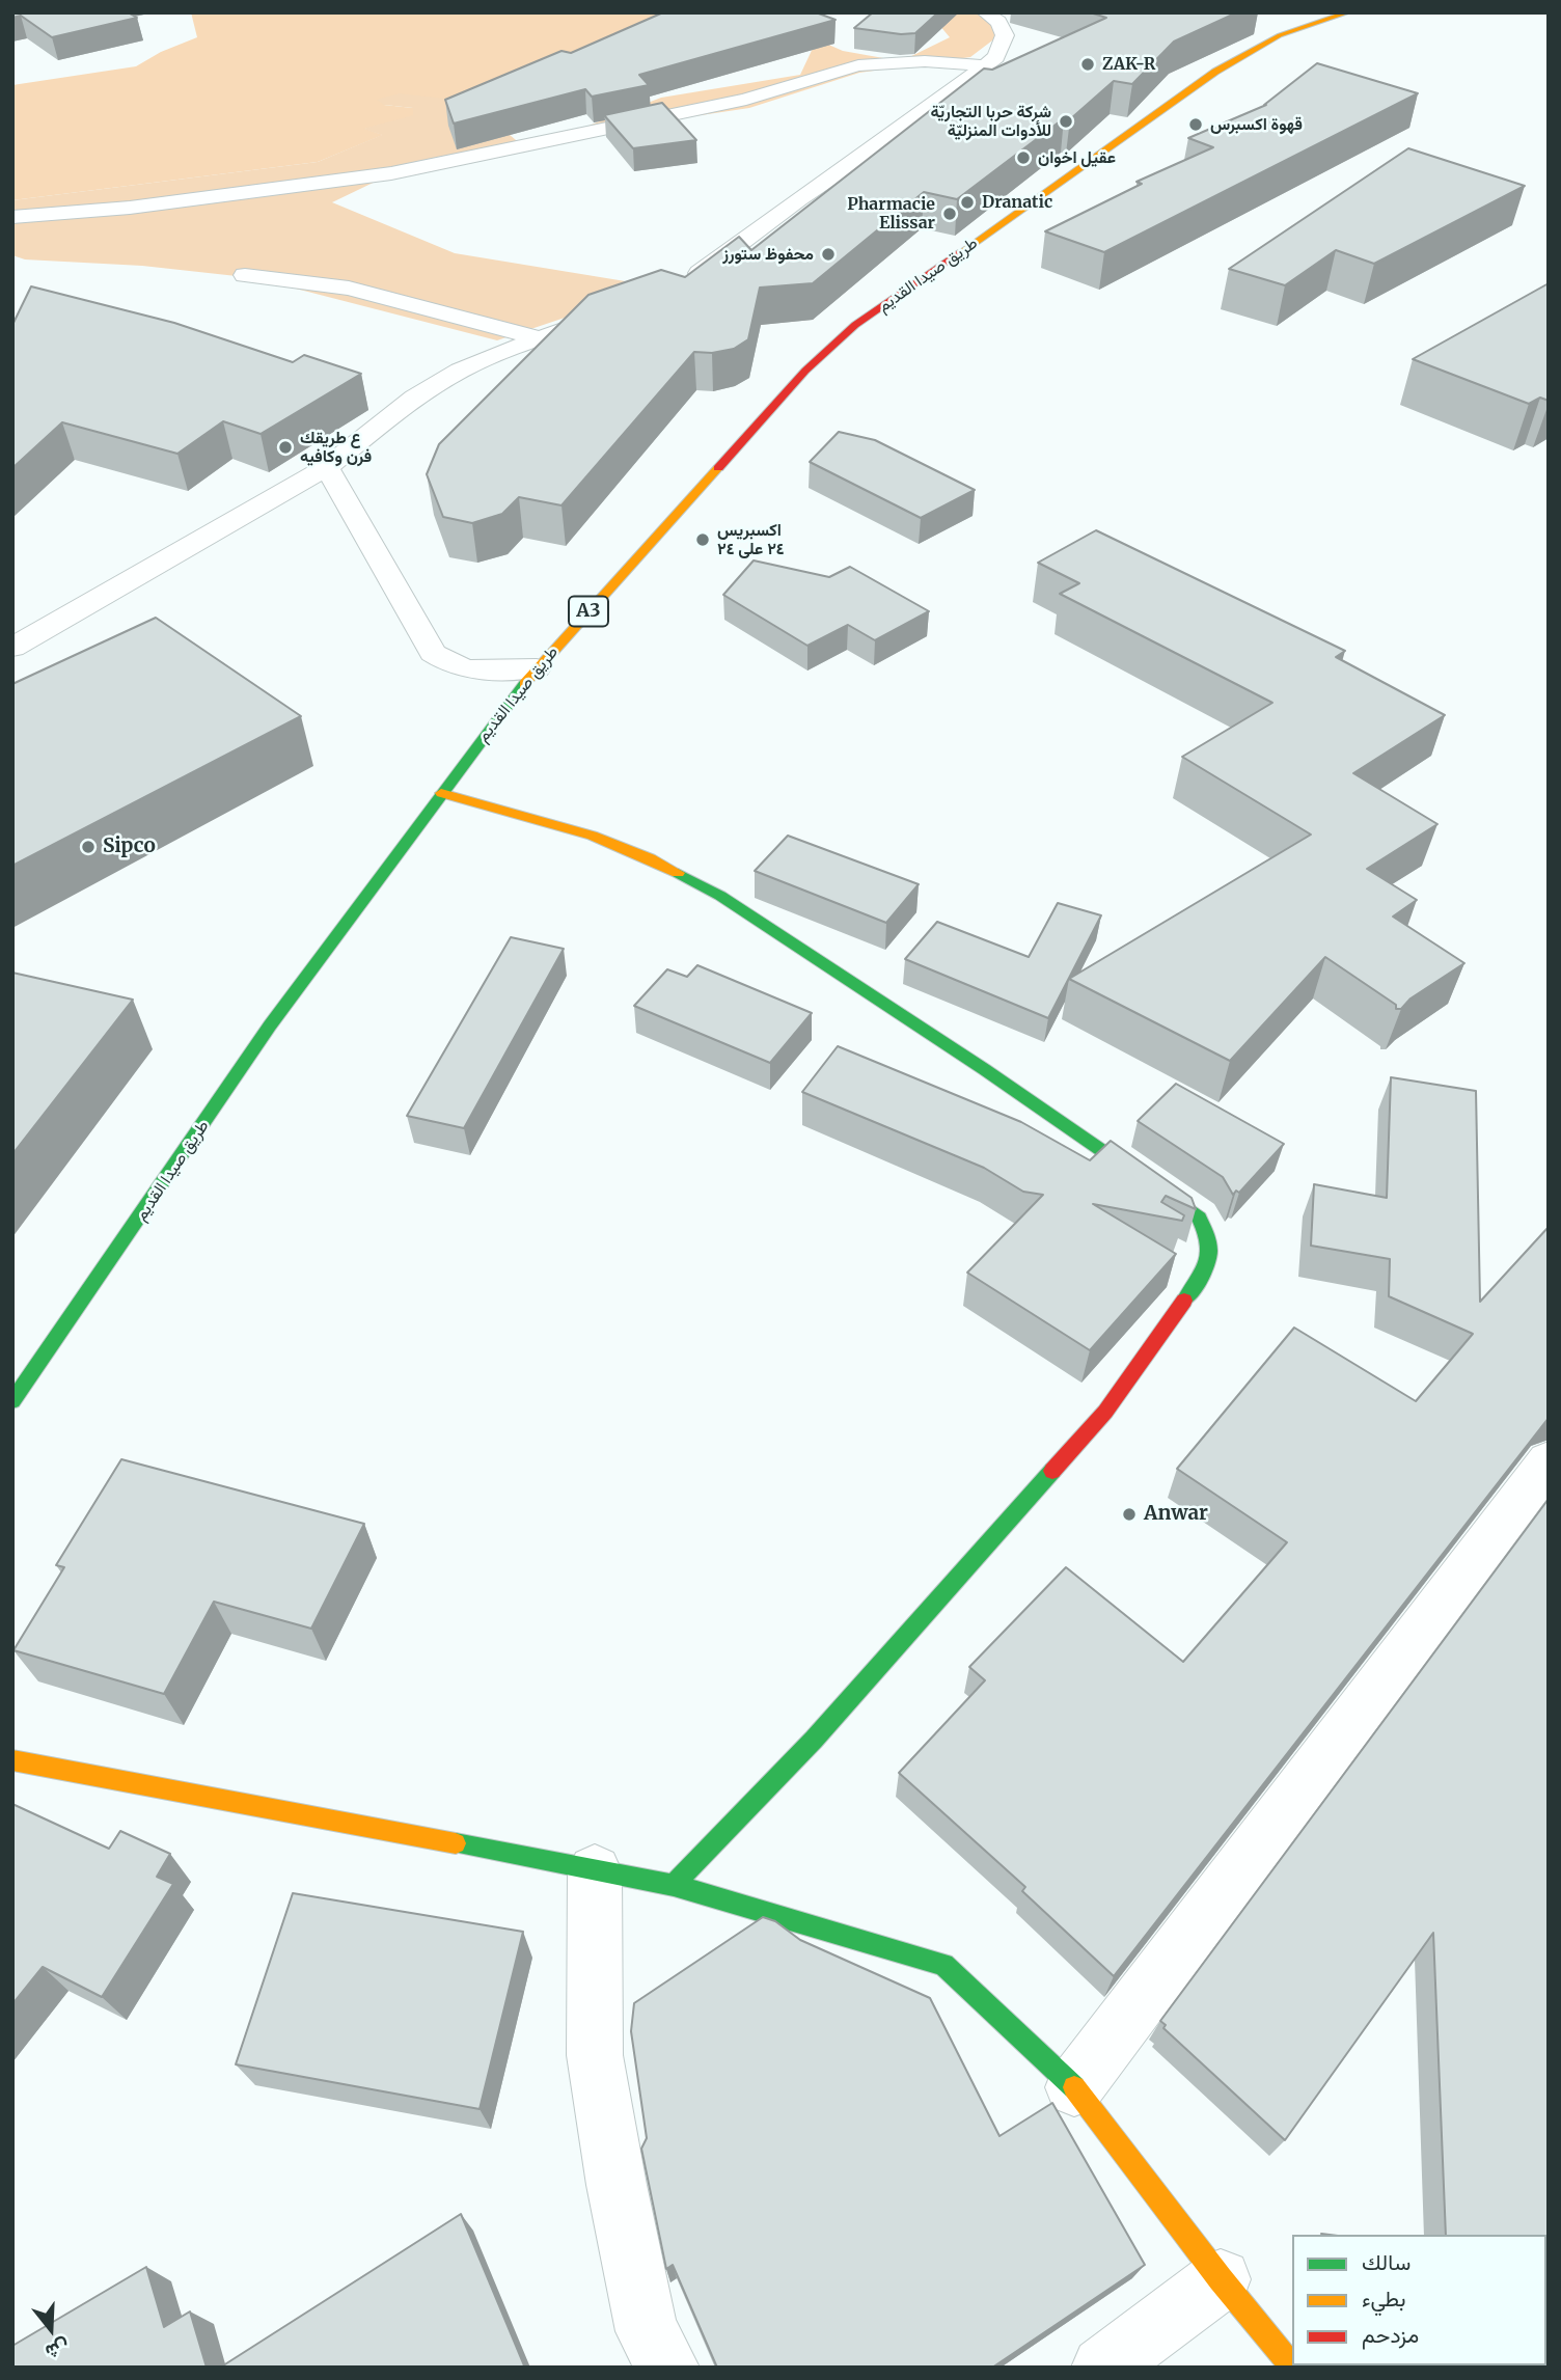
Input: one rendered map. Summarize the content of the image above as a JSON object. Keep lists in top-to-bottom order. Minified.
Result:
{"streets":{"main road":["طريق صيدا القديم","A3"]},"places":["ZAK-R","شركة حربا التجاريّة للأدوات المنزليّة","قهوة اكسبرس","عقيل اخوان","Dranatic","Pharmacie Elissar","محفوظ ستورز","ع طريقك فرن وكافيه","اكسبريس ٢٤ على ٢٤","Sipco","Anwar"],"legend":["سالك","بطيء","مزدحم"],"north":"bottom"}
